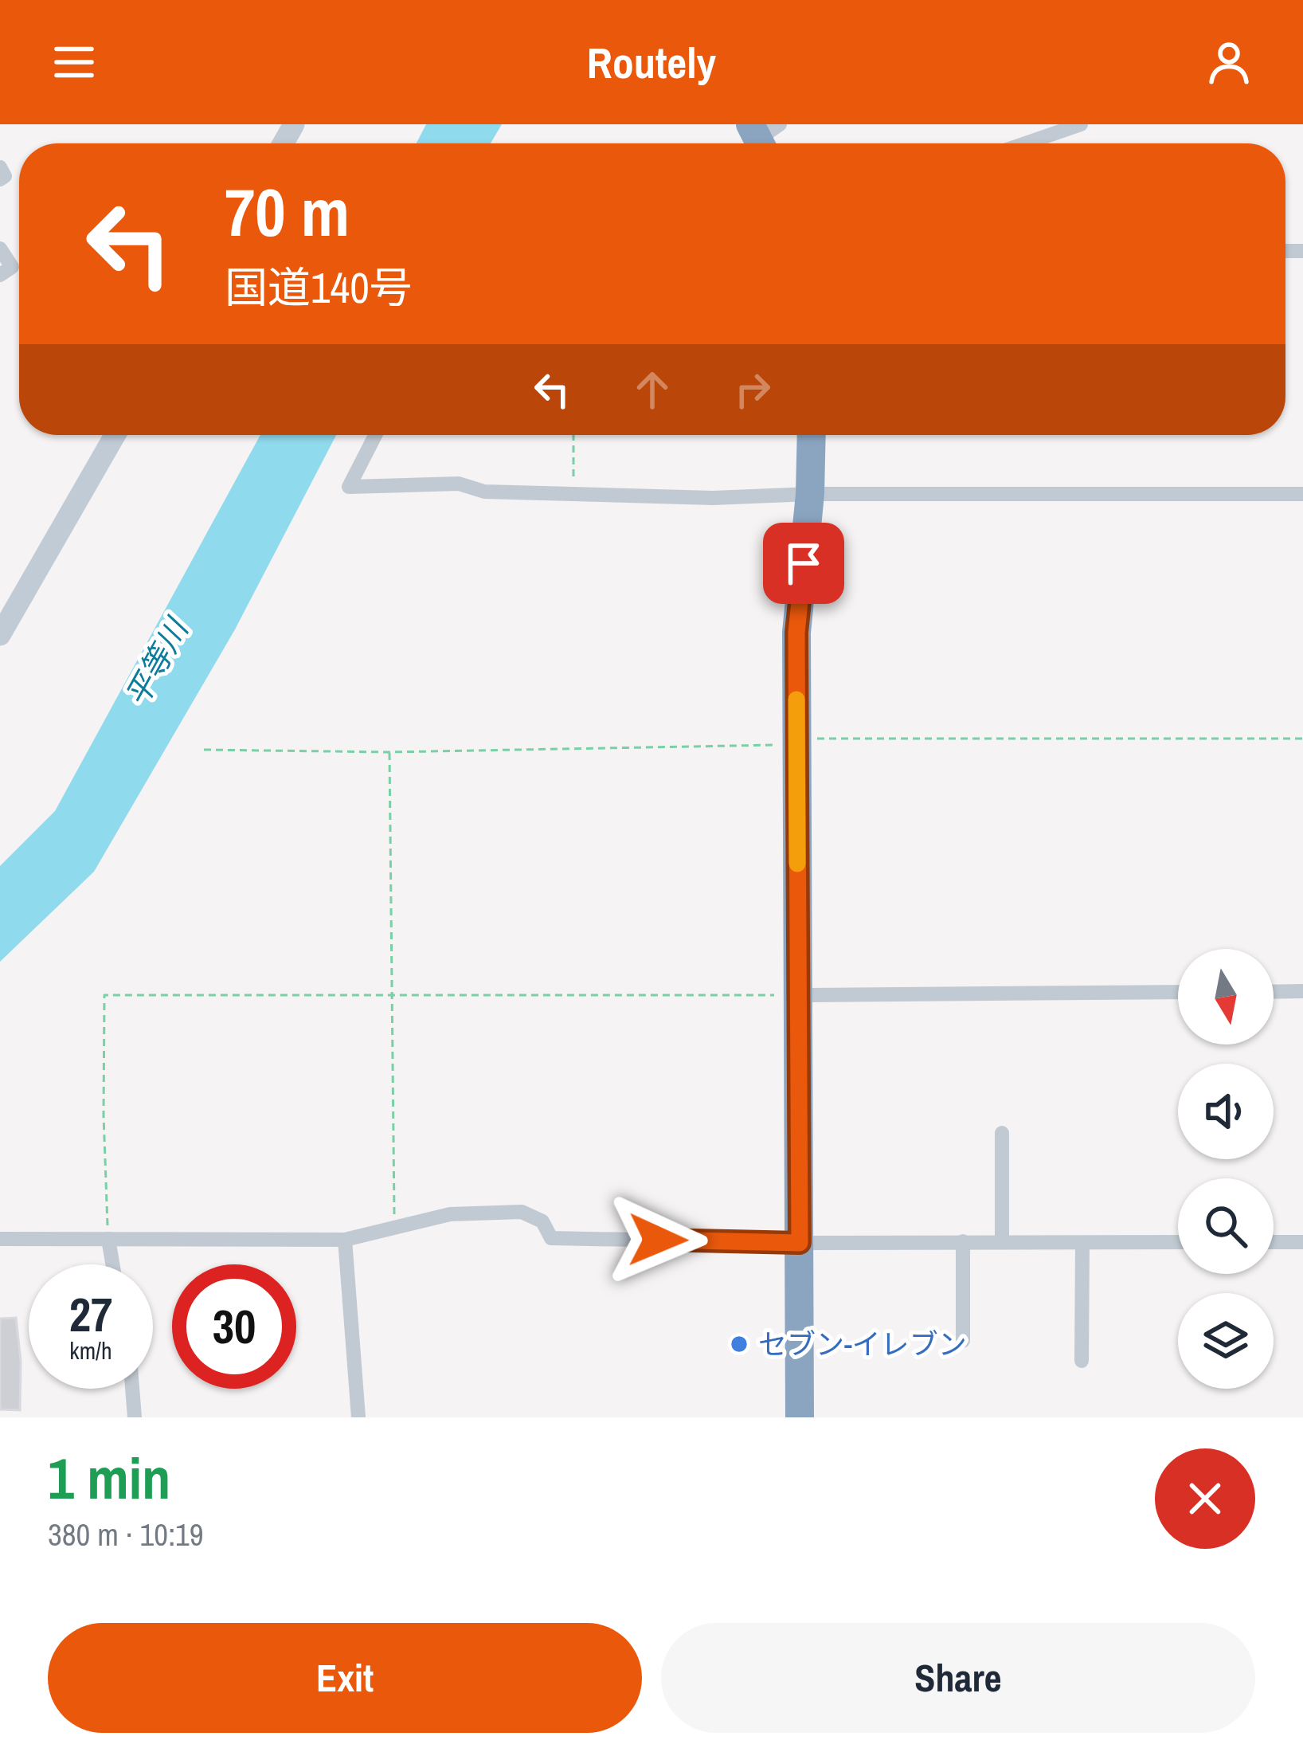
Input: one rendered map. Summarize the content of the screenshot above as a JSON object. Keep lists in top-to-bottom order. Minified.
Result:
{"water":["平等川"],"places":["セブン-イレブン"],"north":"bottom","page":{"header":"Routely","turn":["70 m","国道140号"],"speed":"27 km/h","limit":"30","heading":["1 min","380 m · 10:19"],"buttons":["Exit","Share"]}}
